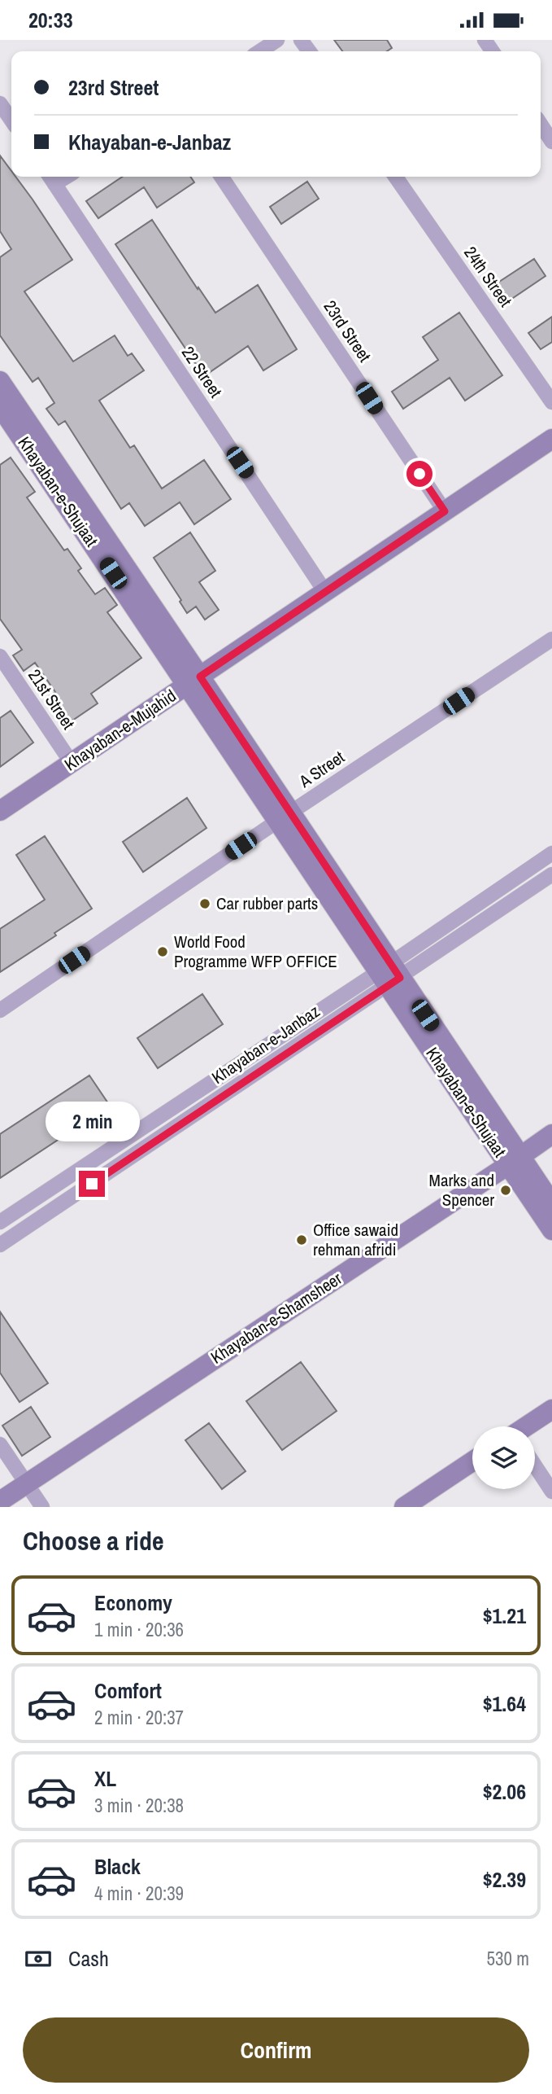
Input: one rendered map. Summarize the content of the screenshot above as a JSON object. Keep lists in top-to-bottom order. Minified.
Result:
{"streets":{"main road":["Khayaban-e-Shujaat","Khayaban-e-Mujahid","Khayaban-e-Shamsheer"],"street":["24th Street","23rd Street","22 Street","21st Street","A Street","Khayaban-e-Janbaz"]},"crossings":[["23rd Street","Khayaban-e-Mujahid"],["22 Street","Khayaban-e-Mujahid"],["Khayaban-e-Shujaat","Khayaban-e-Mujahid"],["Khayaban-e-Shujaat","A Street"],["Khayaban-e-Shujaat","Khayaban-e-Janbaz"],["Khayaban-e-Shujaat","Khayaban-e-Shamsheer"],["21st Street","Khayaban-e-Mujahid"]],"places":["Car rubber parts","World Food Programme WFP OFFICE","Marks and Spencer","Office sawaid rehman afridi"],"page":{"status":"20:33","banner":["23rd Street","Khayaban-e-Janbaz"],"bubble":"2 min","heading":"Choose a ride","list":[{"name":"Economy","note":"1 min · 20:36","value":"$1.21"},{"name":"Comfort","note":"2 min · 20:37","value":"$1.64"},{"name":"XL","note":"3 min · 20:38","value":"$2.06"},{"name":"Black","note":"4 min · 20:39","value":"$2.39"}],"pay":["Cash","530 m"],"buttons":"Confirm"}}
